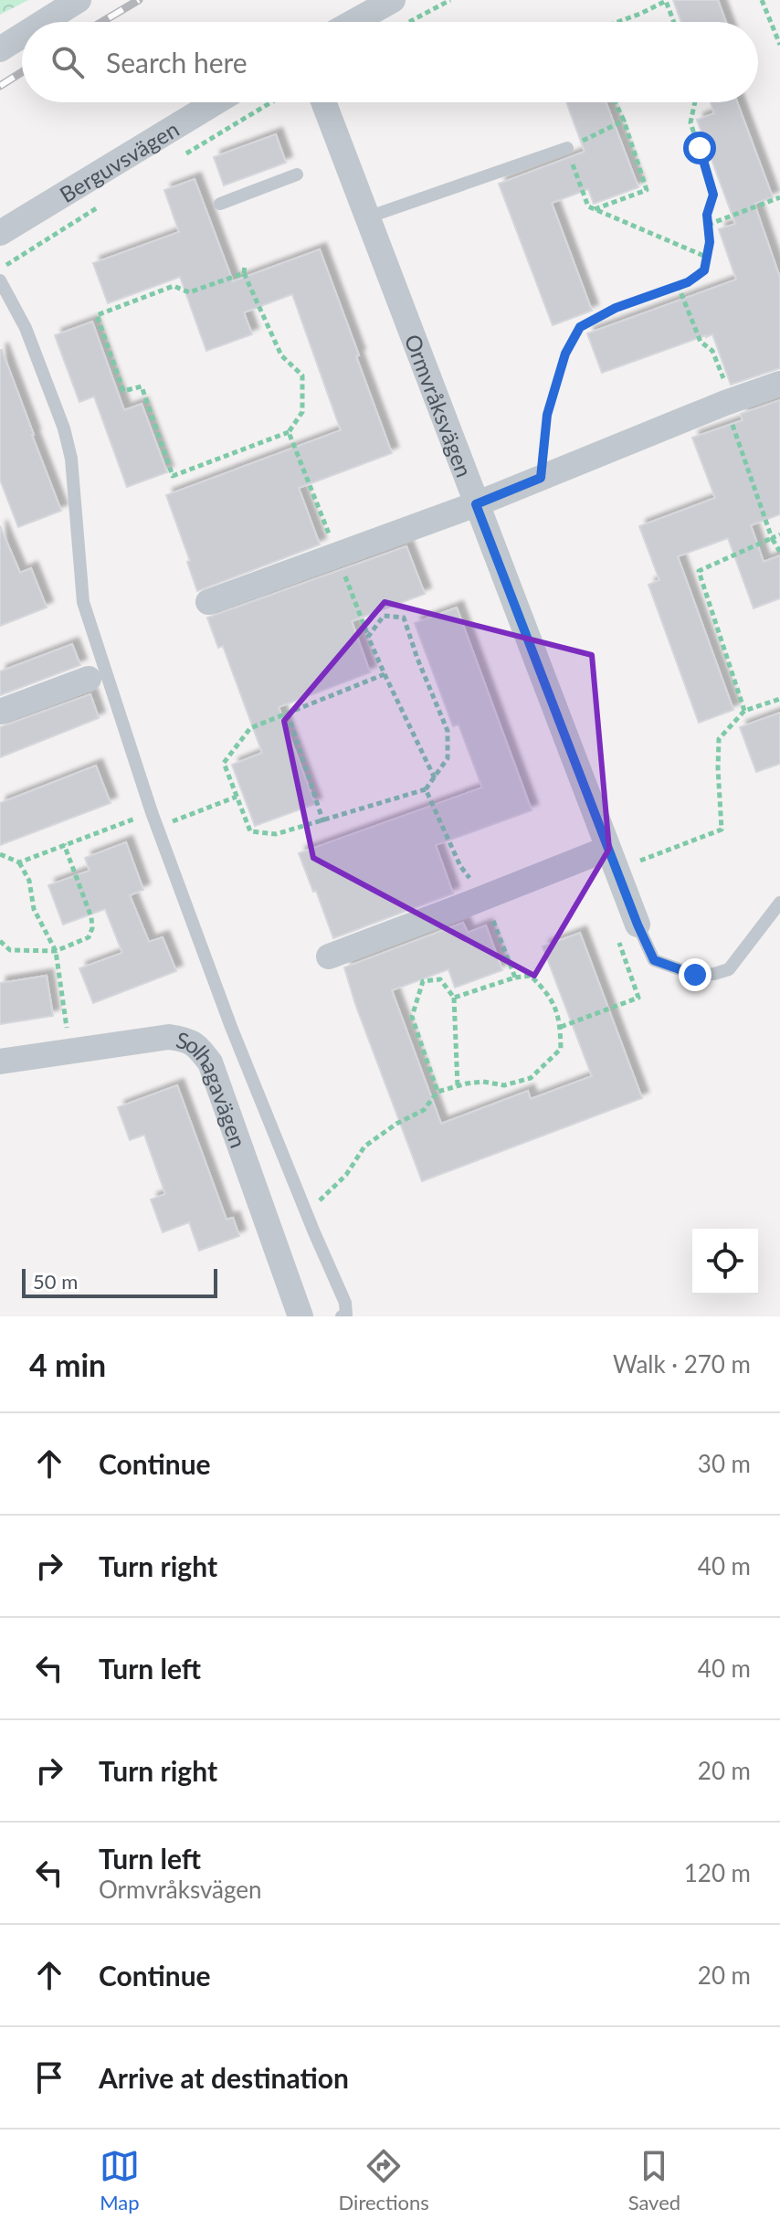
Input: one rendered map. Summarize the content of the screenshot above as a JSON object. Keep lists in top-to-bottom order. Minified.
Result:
{"streets":{"street":["Berguvsvägen","Ormvråksvägen","Solhagavägen"]},"scale_bar":"50 m","page":{"search":"Search here","scale":"50 m","heading":["4 min","Walk · 270 m"],"list":[["Continue","30 m"],["Turn right","40 m"],["Turn left","40 m"],["Turn right","20 m"],["Turn left","Ormvråksvägen","120 m"],["Continue","20 m"],"Arrive at destination"],"nav":["Map","Directions","Saved"]}}
